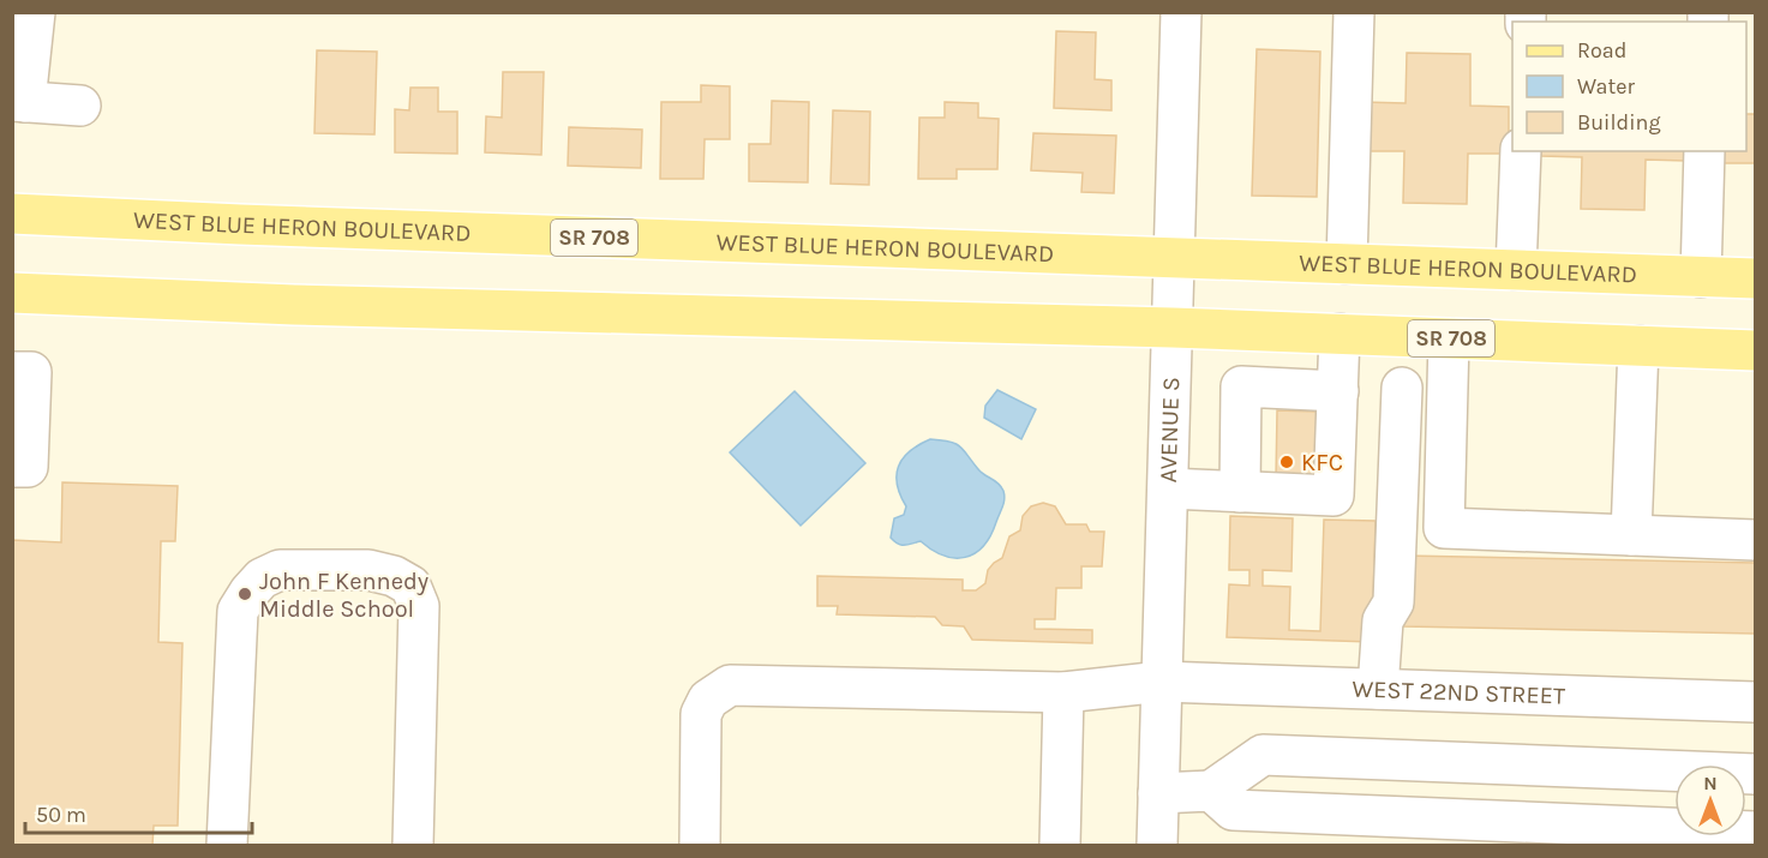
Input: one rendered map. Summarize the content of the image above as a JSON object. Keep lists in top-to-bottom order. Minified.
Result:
{"streets":{"main road":["WEST BLUE HERON BOULEVARD","SR 708"],"street":["AVENUE S","WEST 22ND STREET"]},"crossings":[["WEST BLUE HERON BOULEVARD","AVENUE S"],["SR 708","AVENUE S"],["AVENUE S","WEST 22ND STREET"]],"places":["KFC","John F Kennedy Middle School"],"legend":["Road","Water","Building"],"scale_bar":"50 m","north":"top"}
